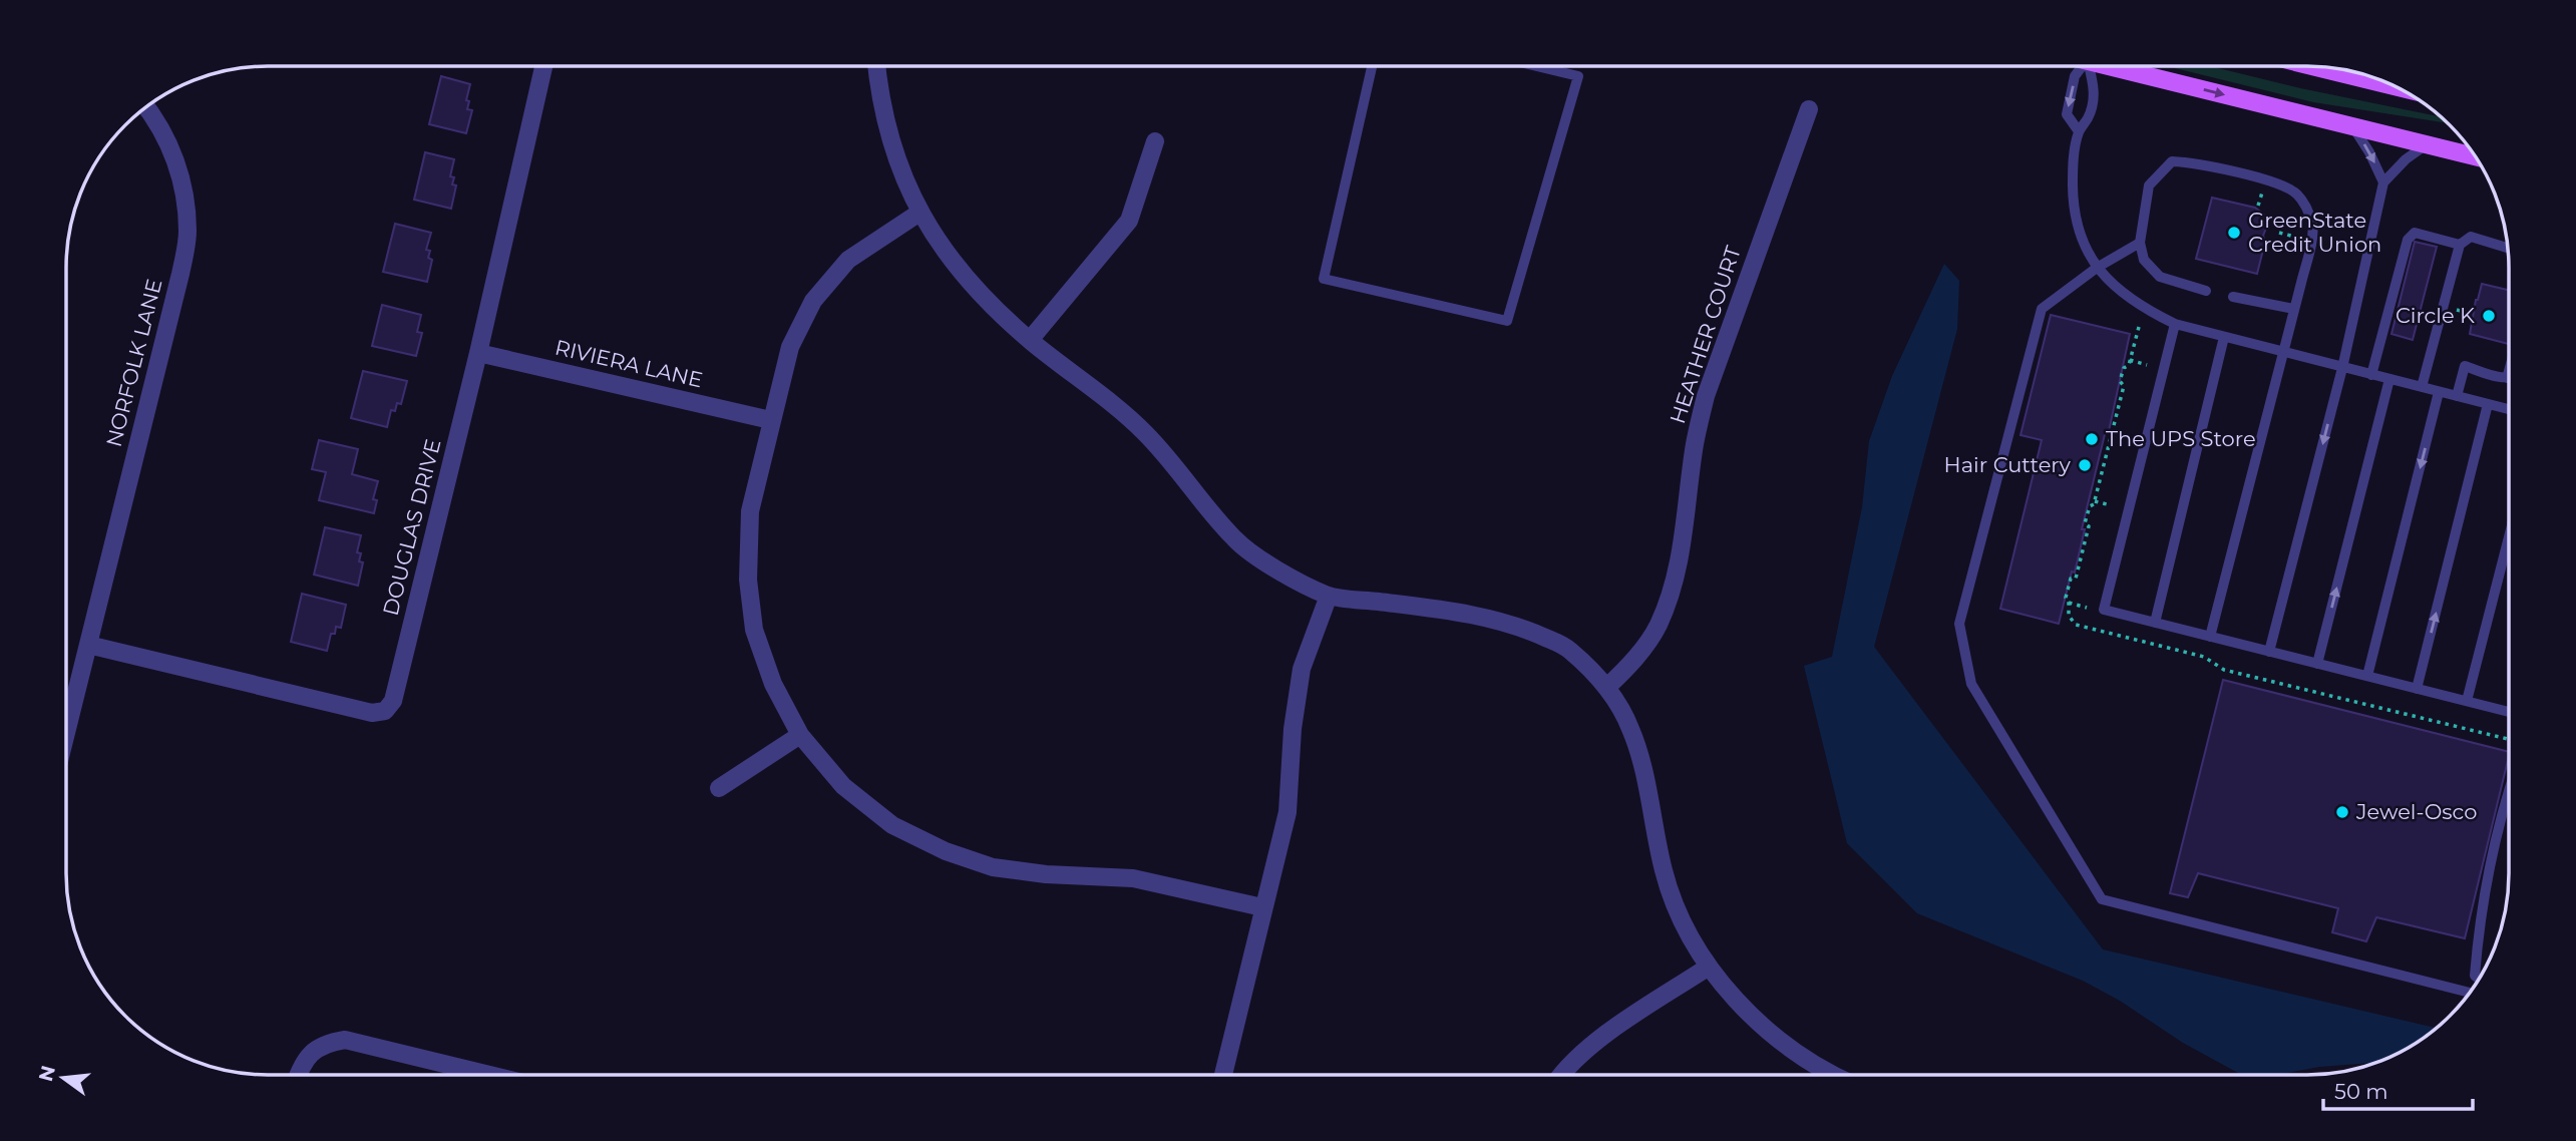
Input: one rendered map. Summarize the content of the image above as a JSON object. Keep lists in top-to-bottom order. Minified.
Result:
{"streets":{"street":["HEATHER COURT","NORFOLK LANE","RIVIERA LANE","DOUGLAS DRIVE"]},"crossings":[["NORFOLK LANE","DOUGLAS DRIVE"],["RIVIERA LANE","DOUGLAS DRIVE"]],"places":["GreenState Credit Union","Circle K","The UPS Store","Hair Cuttery","Jewel-Osco"],"scale_bar":"50 m","north":"left"}
